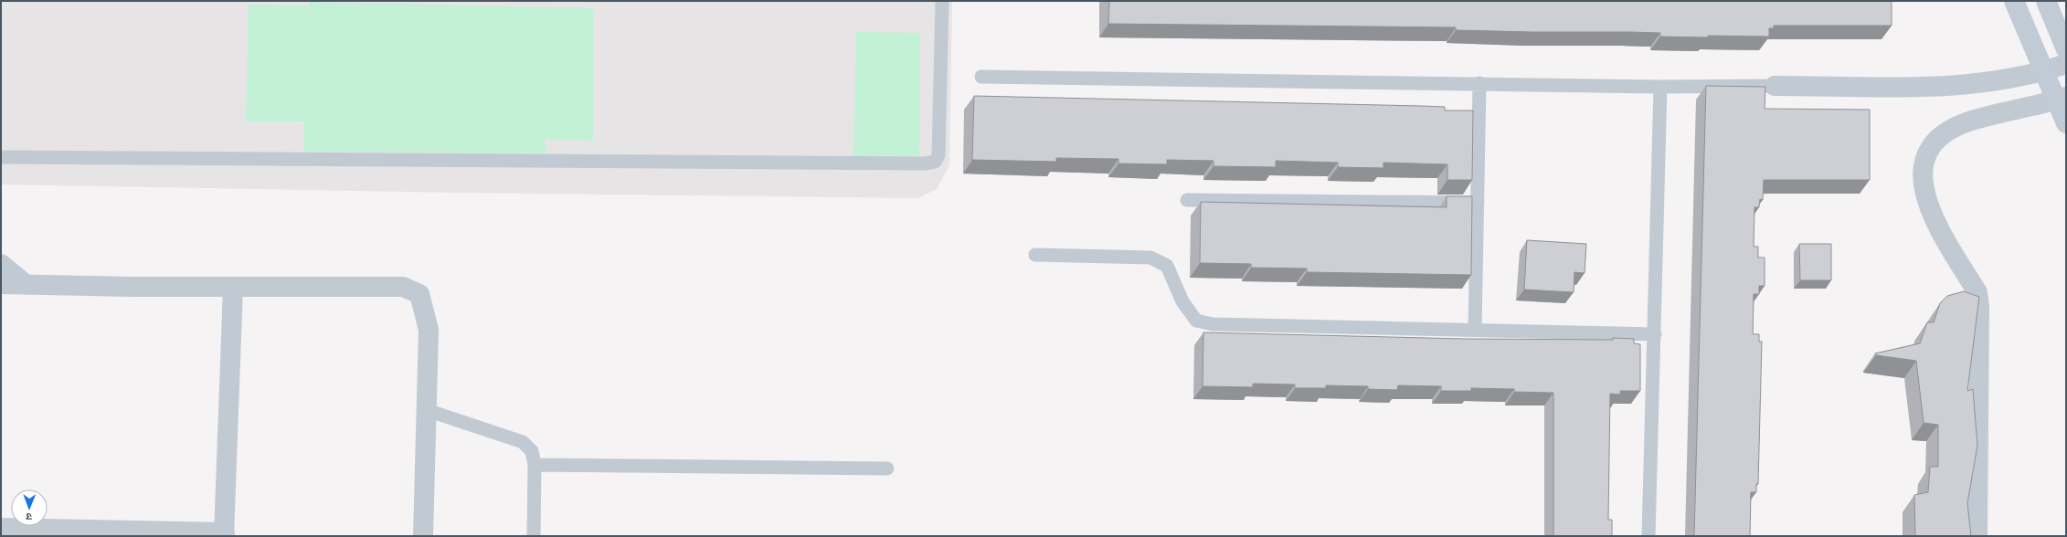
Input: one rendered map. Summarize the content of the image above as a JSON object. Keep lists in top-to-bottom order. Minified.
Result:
{"north":"bottom"}
